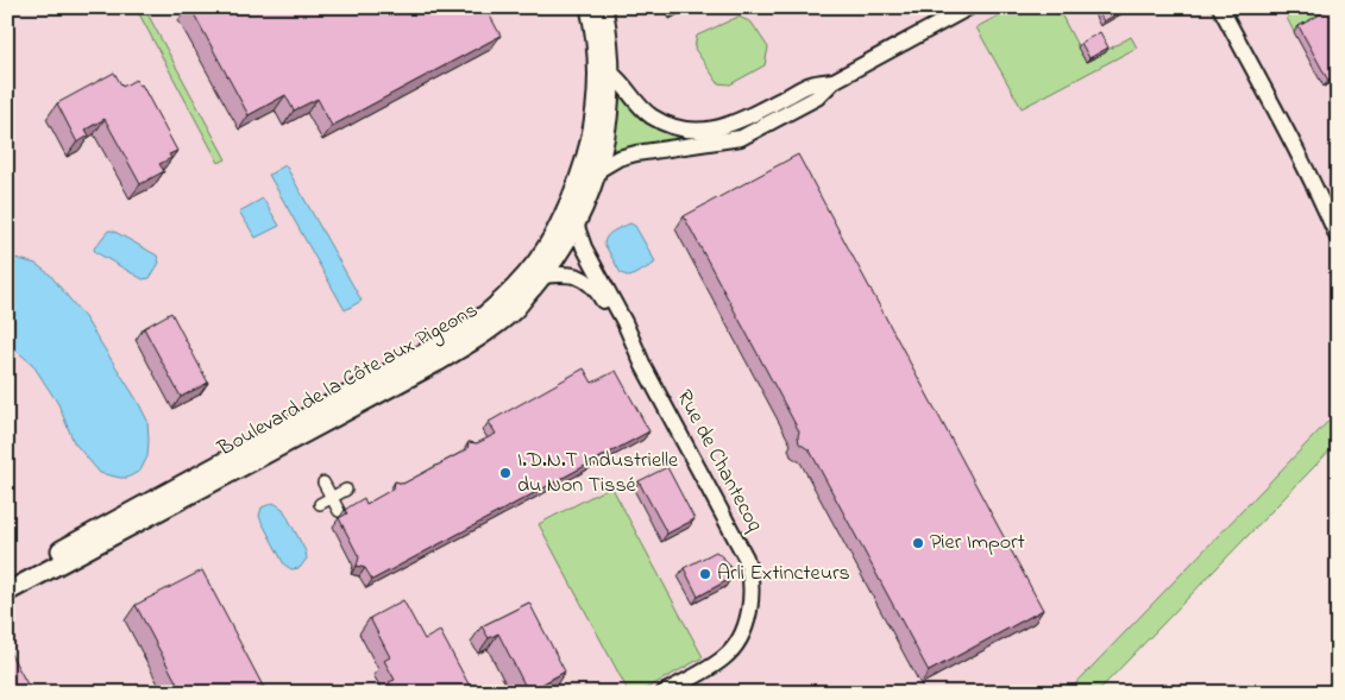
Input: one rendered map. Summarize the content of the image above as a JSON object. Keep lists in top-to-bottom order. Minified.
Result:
{"streets":{"street":["Boulevard de la Côte aux Pigeons","Rue de Chantecoq"]},"crossings":[["Boulevard de la Côte aux Pigeons","Rue de Chantecoq"]],"places":["I.D.N.T Industrielle du Non Tissé","Pier Import","Arli Extincteurs"]}
